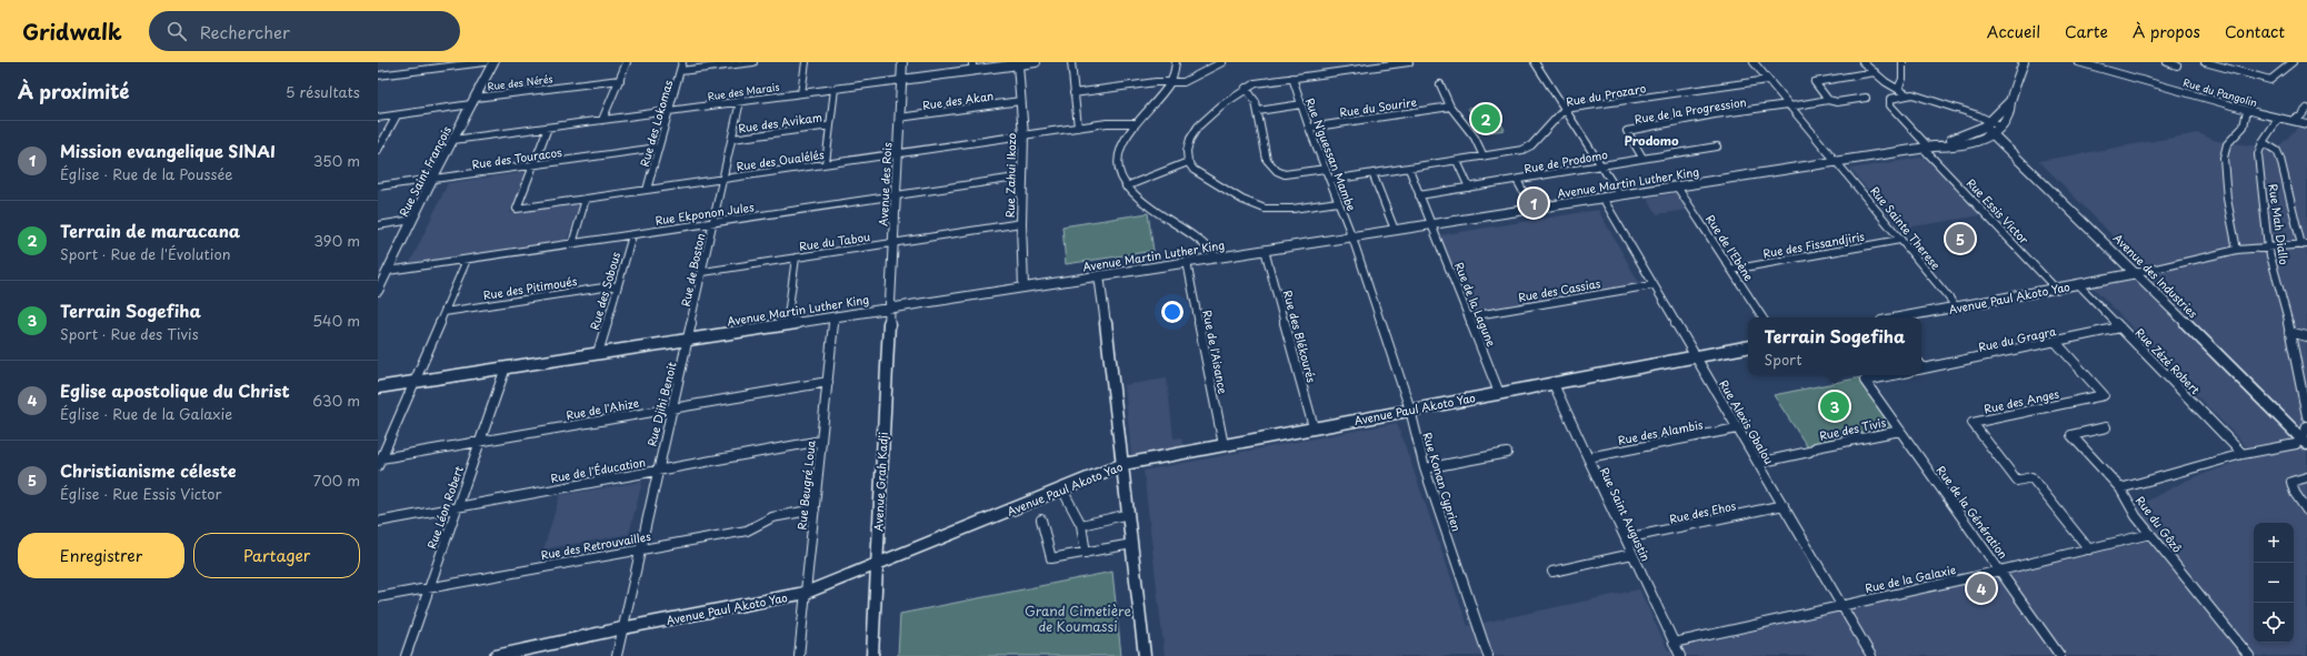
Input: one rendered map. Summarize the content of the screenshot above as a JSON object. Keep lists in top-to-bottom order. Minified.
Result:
{"streets":{"street":["Rue des Nérés","Rue des Marais","Rue du Pangolin","Rue du Prozaro","Rue des Akan","Rue du Sourire","Rue de la Progression","Rue des Avikam","Rue des Lokomas","Rue N'guessan Mambe","Rue des Touracos","Rue des Oualélés","Rue de Prodomo","Rue Saint François","Rue Zahui Ikozo","Avenue Martin Luther King","Avenue des Rois","Rue Essis Victor","Rue Ekponon Jules","Rue Mah Diallo","Rue Sainte Therese","Rue du Tabou","Rue des Fissandjiris","Rue de l'Ebène","Rue de Boston","Avenue des Industries","Rue des Pitimoués","Rue des Cassias","Rue des Sobous","Avenue Paul Akoto Yao","Rue de la Lagune","Rue des Blékourés","Rue du Gragra","Rue de l'Aisance","Rue Zézé Robert","Rue des Anges","Rue Djihi Benoit","Rue de l'Ahize","Rue Alexis Gbalou","Rue des Tivis","Rue des Alambis","Rue de l'Éducation","Avenue Grah Kadji","Rue Konan Cyprien","Rue Beugré Loua","Rue Léon Robert","Rue des Ehos","Rue de la Génération","Rue Saint Augustin","Rue du Gôzô","Rue des Retrouvailles","Rue de la Galaxie"]},"crossings":[["Rue des Nérés","Rue Saint François"],["Rue des Marais","Rue des Lokomas"],["Rue des Marais","Rue des Oualélés"],["Rue des Marais","Rue Saint François"],["Rue des Marais","Rue Zahui Ikozo"],["Rue des Marais","Avenue des Rois"],["Rue des Marais","Rue de Boston"],["Rue du Pangolin","Rue Mah Diallo"],["Rue du Prozaro","Rue N'guessan Mambe"],["Rue du Prozaro","Rue Sainte Therese"],["Rue du Prozaro","Rue de la Lagune"],["Rue des Akan","Rue Zahui Ikozo"],["Rue des Akan","Avenue des Rois"],["Rue du Sourire","Rue N'guessan Mambe"],["Rue de la Progression","Rue de Prodomo"],["Rue de la Progression","Rue Sainte Therese"],["Rue des Avikam","Rue de Boston"],["Rue des Lokomas","Rue des Touracos"],["Rue des Lokomas","Rue des Oualélés"],["Rue N'guessan Mambe","Avenue Martin Luther King"],["Rue N'guessan Mambe","Rue Konan Cyprien"],["Rue des Touracos","Rue des Oualélés"],["Rue des Touracos","Rue Saint François"],["Rue des Oualélés","Rue Zahui Ikozo"],["Rue des Oualélés","Avenue des Rois"],["Rue des Oualélés","Rue de Boston"],["Rue de Prodomo","Rue de la Lagune"],["Rue Saint François","Rue Ekponon Jules"],["Rue Zahui Ikozo","Avenue Martin Luther King"],["Rue Zahui Ikozo","Rue Ekponon Jules"],["Rue Zahui Ikozo","Rue du Tabou"],["Avenue Martin Luther King","Avenue des Rois"],["Avenue Martin Luther King","Rue Essis Victor"],["Avenue Martin Luther King","Rue Sainte Therese"],["Avenue Martin Luther King","Rue de l'Ebène"],["Avenue Martin Luther King","Rue de Boston"],["Avenue Martin Luther King","Avenue des Industries"],["Avenue Martin Luther King","Rue des Sobous"],["Avenue Martin Luther King","Rue de la Lagune"],["Avenue Martin Luther King","Rue des Blékourés"],["Avenue Martin Luther King","Rue de l'Aisance"],["Avenue Martin Luther King","Rue Djihi Benoit"],["Avenue Martin Luther King","Rue Alexis Gbalou"],["Avenue Martin Luther King","Avenue Grah Kadji"],["Avenue Martin Luther King","Rue Konan Cyprien"],["Avenue Martin Luther King","Rue Beugré Loua"],["Avenue Martin Luther King","Rue Léon Robert"],["Avenue des Rois","Rue Ekponon Jules"],["Avenue des Rois","Rue du Tabou"],["Avenue des Rois","Avenue Grah Kadji"],["Rue Essis Victor","Avenue Paul Akoto Yao"],["Rue Ekponon Jules","Rue de Boston"],["Rue Ekponon Jules","Rue des Sobous"],["Rue Sainte Therese","Rue des Fissandjiris"],["Rue Sainte Therese","Avenue Paul Akoto Yao"],["Rue du Tabou","Rue de Boston"],["Rue des Fissandjiris","Rue de l'Ebène"],["Rue de Boston","Rue Djihi Benoit"],["Avenue des Industries","Avenue Paul Akoto Yao"],["Avenue des Industries","Rue du Gôzô"],["Rue des Pitimoués","Rue des Sobous"],["Rue des Cassias","Rue de la Lagune"],["Rue des Cassias","Rue Alexis Gbalou"],["Avenue Paul Akoto Yao","Rue de la Lagune"],["Avenue Paul Akoto Yao","Rue des Blékourés"],["Avenue Paul Akoto Yao","Rue de l'Aisance"],["Avenue Paul Akoto Yao","Rue Zézé Robert"],["Avenue Paul Akoto Yao","Rue Djihi Benoit"],["Avenue Paul Akoto Yao","Rue Alexis Gbalou"],["Avenue Paul Akoto Yao","Avenue Grah Kadji"],["Avenue Paul Akoto Yao","Rue Konan Cyprien"],["Avenue Paul Akoto Yao","Rue Beugré Loua"],["Avenue Paul Akoto Yao","Rue Saint Augustin"],["Rue du Gragra","Rue Zézé Robert"],["Rue du Gragra","Rue des Anges"],["Rue Zézé Robert","Rue du Gôzô"],["Rue des Anges","Rue de la Galaxie"],["Rue Djihi Benoit","Rue de l'Ahize"],["Rue Djihi Benoit","Rue de l'Éducation"],["Rue Djihi Benoit","Rue des Retrouvailles"],["Rue de l'Ahize","Rue Beugré Loua"],["Rue de l'Ahize","Rue Léon Robert"],["Rue Alexis Gbalou","Rue des Tivis"],["Rue Alexis Gbalou","Rue des Alambis"],["Rue Alexis Gbalou","Rue des Ehos"],["Rue Alexis Gbalou","Rue de la Galaxie"],["Rue des Tivis","Rue de la Génération"],["Rue des Alambis","Rue Saint Augustin"],["Rue de l'Éducation","Rue Beugré Loua"],["Rue de l'Éducation","Rue Léon Robert"],["Rue Beugré Loua","Rue des Retrouvailles"],["Rue Léon Robert","Rue des Retrouvailles"],["Rue des Ehos","Rue Saint Augustin"],["Rue de la Génération","Rue de la Galaxie"],["Rue Saint Augustin","Rue de la Galaxie"],["Rue du Gôzô","Rue de la Galaxie"]],"districts":["Prodomo"],"parks":["Grand Cimetière de Koumassi"],"page":{"header":"Gridwalk","search":"Rechercher","nav":["Accueil","Carte","À propos","Contact"],"heading":["À proximité","5 résultats"],"pins":["2","1","5","3","4"],"list":[{"mark":"1","name":"Mission evangelique SINAI","note":"Église · Rue de la Poussée","value":"350 m"},{"mark":"2","name":"Terrain de maracana","note":"Sport · Rue de l'Évolution","value":"390 m"},{"mark":"3","name":"Terrain Sogefiha","note":"Sport · Rue des Tivis","value":"540 m"},{"mark":"4","name":"Eglise apostolique du Christ","note":"Église · Rue de la Galaxie","value":"630 m"},{"mark":"5","name":"Christianisme céleste","note":"Église · Rue Essis Victor","value":"700 m"}],"popup":["Terrain Sogefiha","Sport"],"buttons":["Enregistrer","Partager"],"map_buttons":["+","−"]}}
